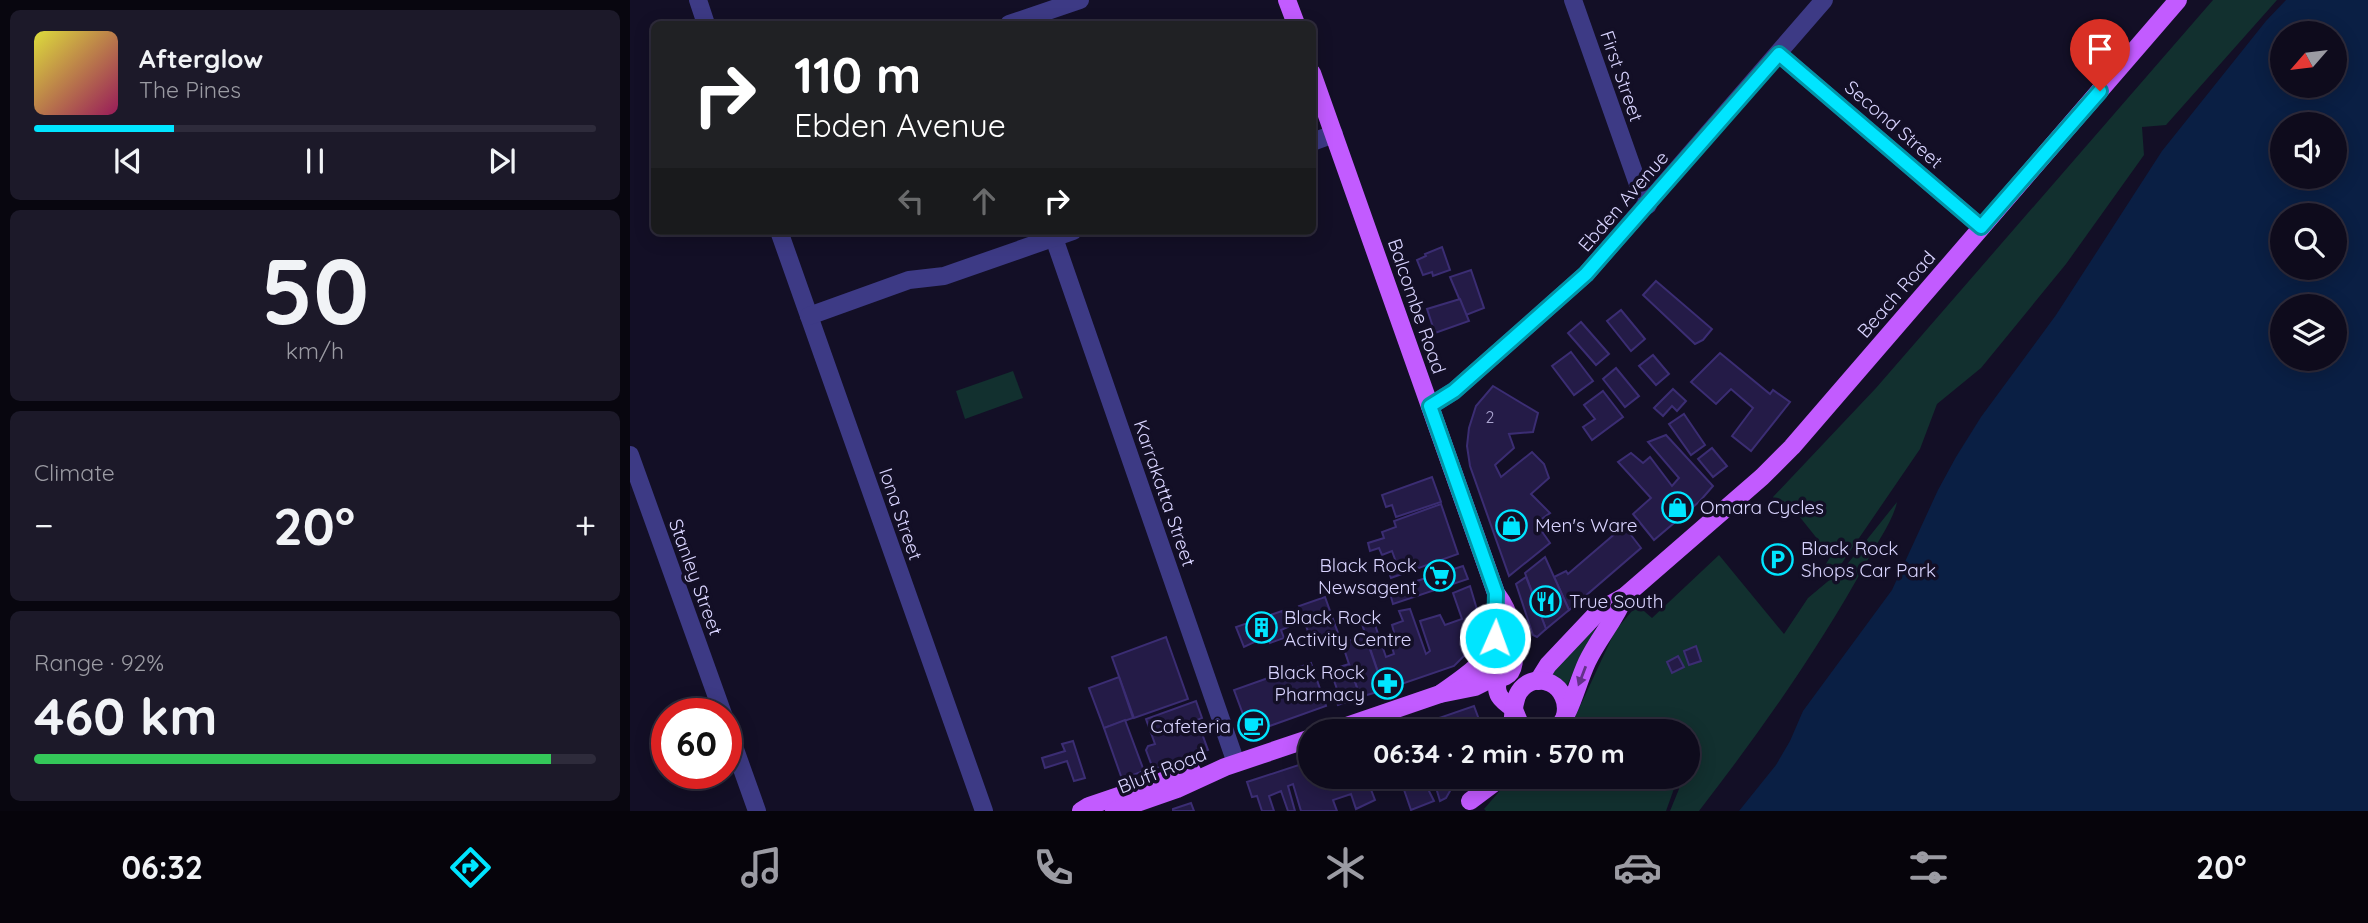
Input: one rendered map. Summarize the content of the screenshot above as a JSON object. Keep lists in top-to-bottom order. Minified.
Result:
{"streets":{"main road":["Beach Road","Balcombe Road","Bluff Road"],"street":["First Street","Second Street","Ebden Avenue","Karrakatta Street","Iona Street","Stanley Street"]},"crossings":[["First Street","Ebden Avenue"],["Second Street","Ebden Avenue"],["Second Street","Beach Road"],["Ebden Avenue","Balcombe Road"],["Karrakatta Street","Bluff Road"]],"places":{"shop":["Omara Cycles","Men's Ware"],"parking":["Black Rock Shops Car Park"],"supermarket":["Black Rock Newsagent"],"restaurant":["True South"],"building":["Black Rock Activity Centre"],"pharmacy":["Black Rock Pharmacy"],"cafe":["Cafeteria"]},"house_numbers":["2"],"north":"bottom left","page":{"turn":["110 m","Ebden Avenue"],"song":["Afterglow","The Pines"],"tile":[["50","km/h"],"Climate",["Range · 92%","460 km"]],"heat":["−","20°","+"],"limit":"60","trip":"06:34 · 2 min · 570 m","tabs":["06:32","20°"]}}
